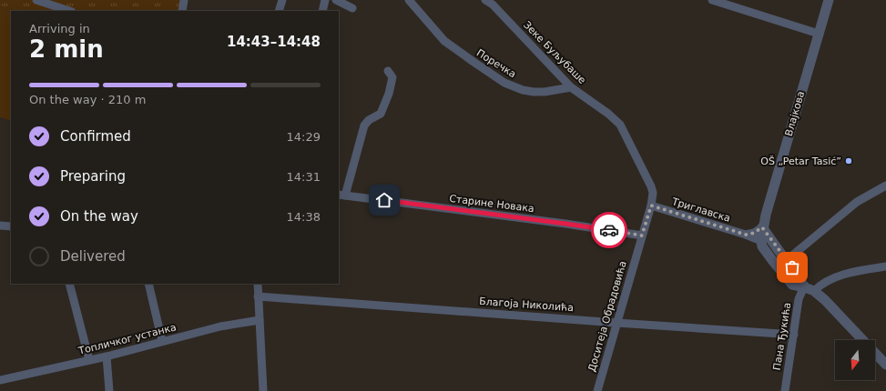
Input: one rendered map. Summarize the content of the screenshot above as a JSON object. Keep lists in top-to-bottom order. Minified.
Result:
{"streets":{"street":["Зеке Буљубаше","Поречка","Влајкова","Старине Новака","Триглавска","Благоја Николића","Доситеја Обрадовића","Пана Ђукића","Топличког устанка"]},"crossings":[["Зеке Буљубаше","Поречка"],["Зеке Буљубаше","Триглавска"],["Зеке Буљубаше","Доситеја Обрадовића"],["Влајкова","Триглавска"],["Старине Новака","Доситеја Обрадовића"],["Триглавска","Доситеја Обрадовића"],["Благоја Николића","Доситеја Обрадовића"],["Благоја Николића","Пана Ђукића"]],"places":["OŠ „Petar Tasić”"],"north":"bottom","page":{"heading":["2 min","Arriving in","14:43–14:48"],"bar":"On the way · 210 m","list":[["Confirmed","14:29"],["Preparing","14:31"],["On the way","14:38"],"Delivered"]}}
